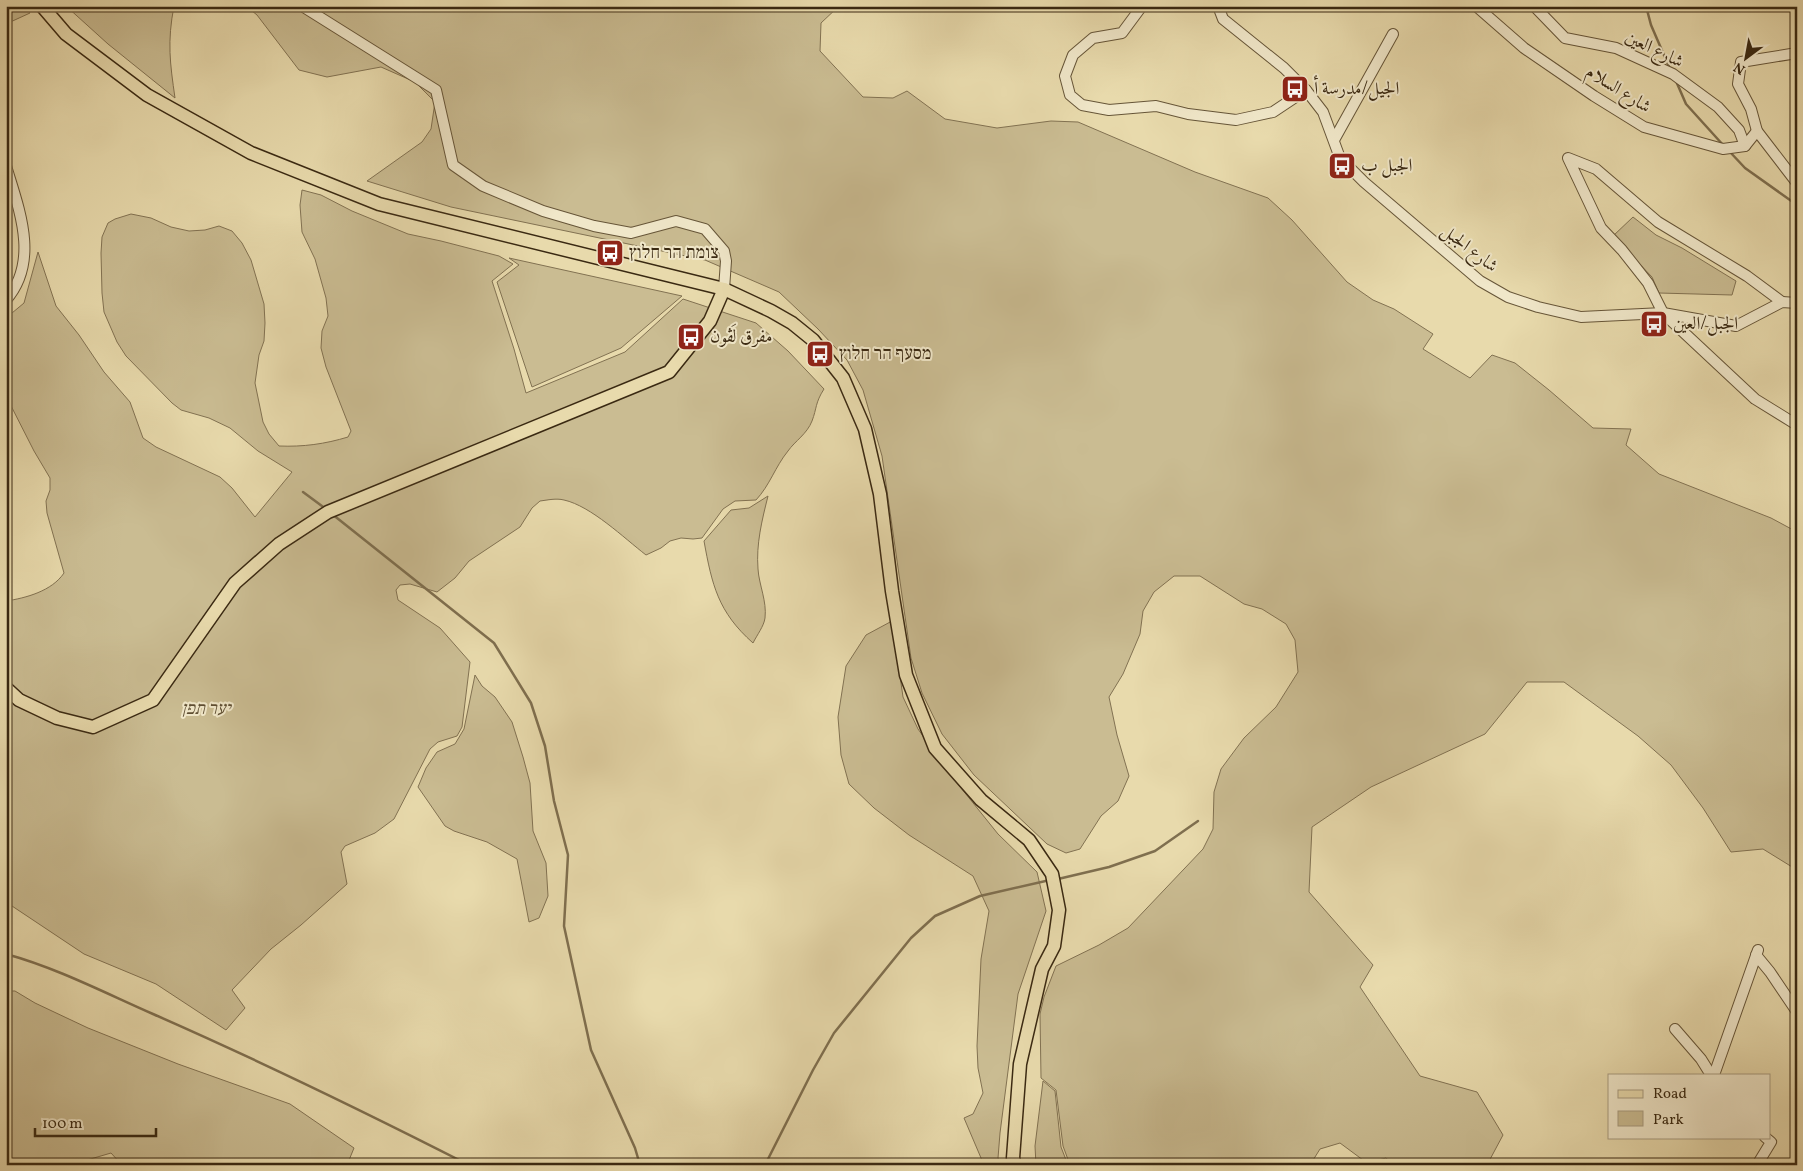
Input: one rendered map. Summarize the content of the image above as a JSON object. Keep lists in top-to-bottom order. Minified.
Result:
{"streets":{"street":["شارع العين","شارع السلام","شارع الجبل"]},"crossings":[["شارع العين","شارع السلام"]],"parks":["יער תפן"],"places":{"bus stop":["الجيل/مدرسة أ","الجبل ب","צומת הר חלוץ","الجبل/العين","مفرق لَڤون","מסעף הר חלוץ"]},"legend":["Road","Park"],"scale_bar":"100 m","north":"bottom left"}
